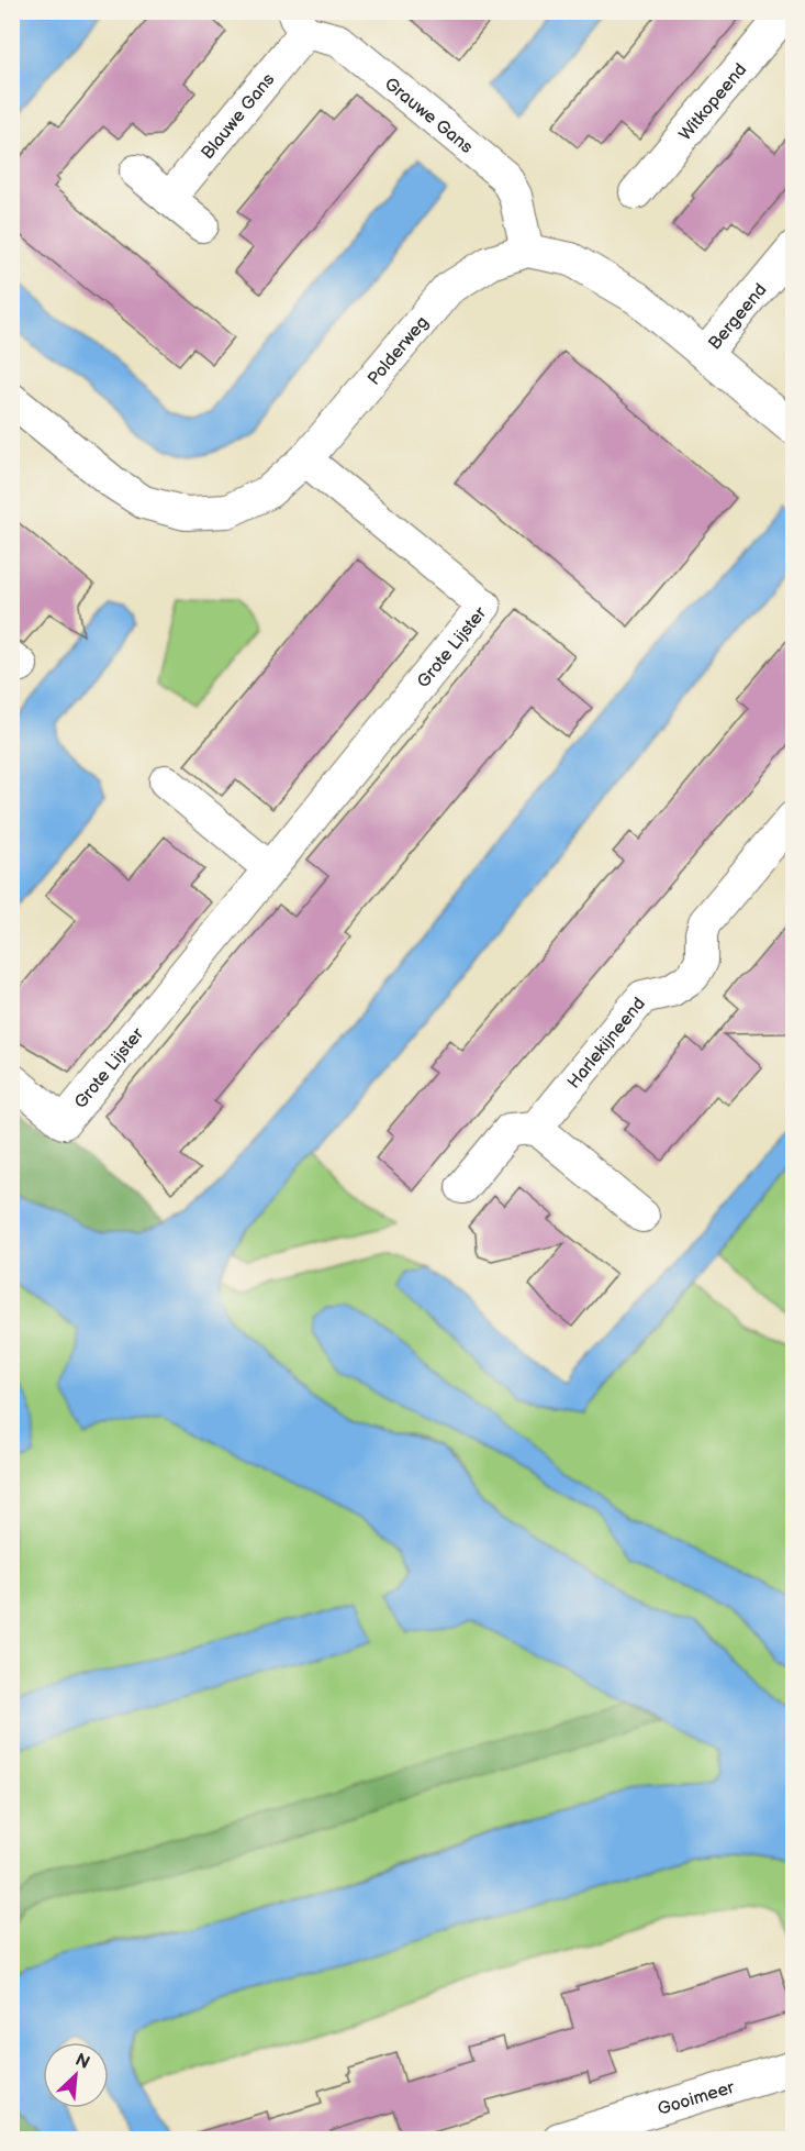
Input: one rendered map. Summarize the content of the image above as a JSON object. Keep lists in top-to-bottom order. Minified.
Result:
{"streets":{"street":["Witkopeend","Grauwe Gans","Blauwe Gans","Bergeend","Polderweg","Grote Lijster","Harlekijneend","Gooimeer"]},"crossings":[["Grauwe Gans","Blauwe Gans"],["Grauwe Gans","Polderweg"],["Bergeend","Polderweg"],["Polderweg","Grote Lijster"]],"north":"top right"}
